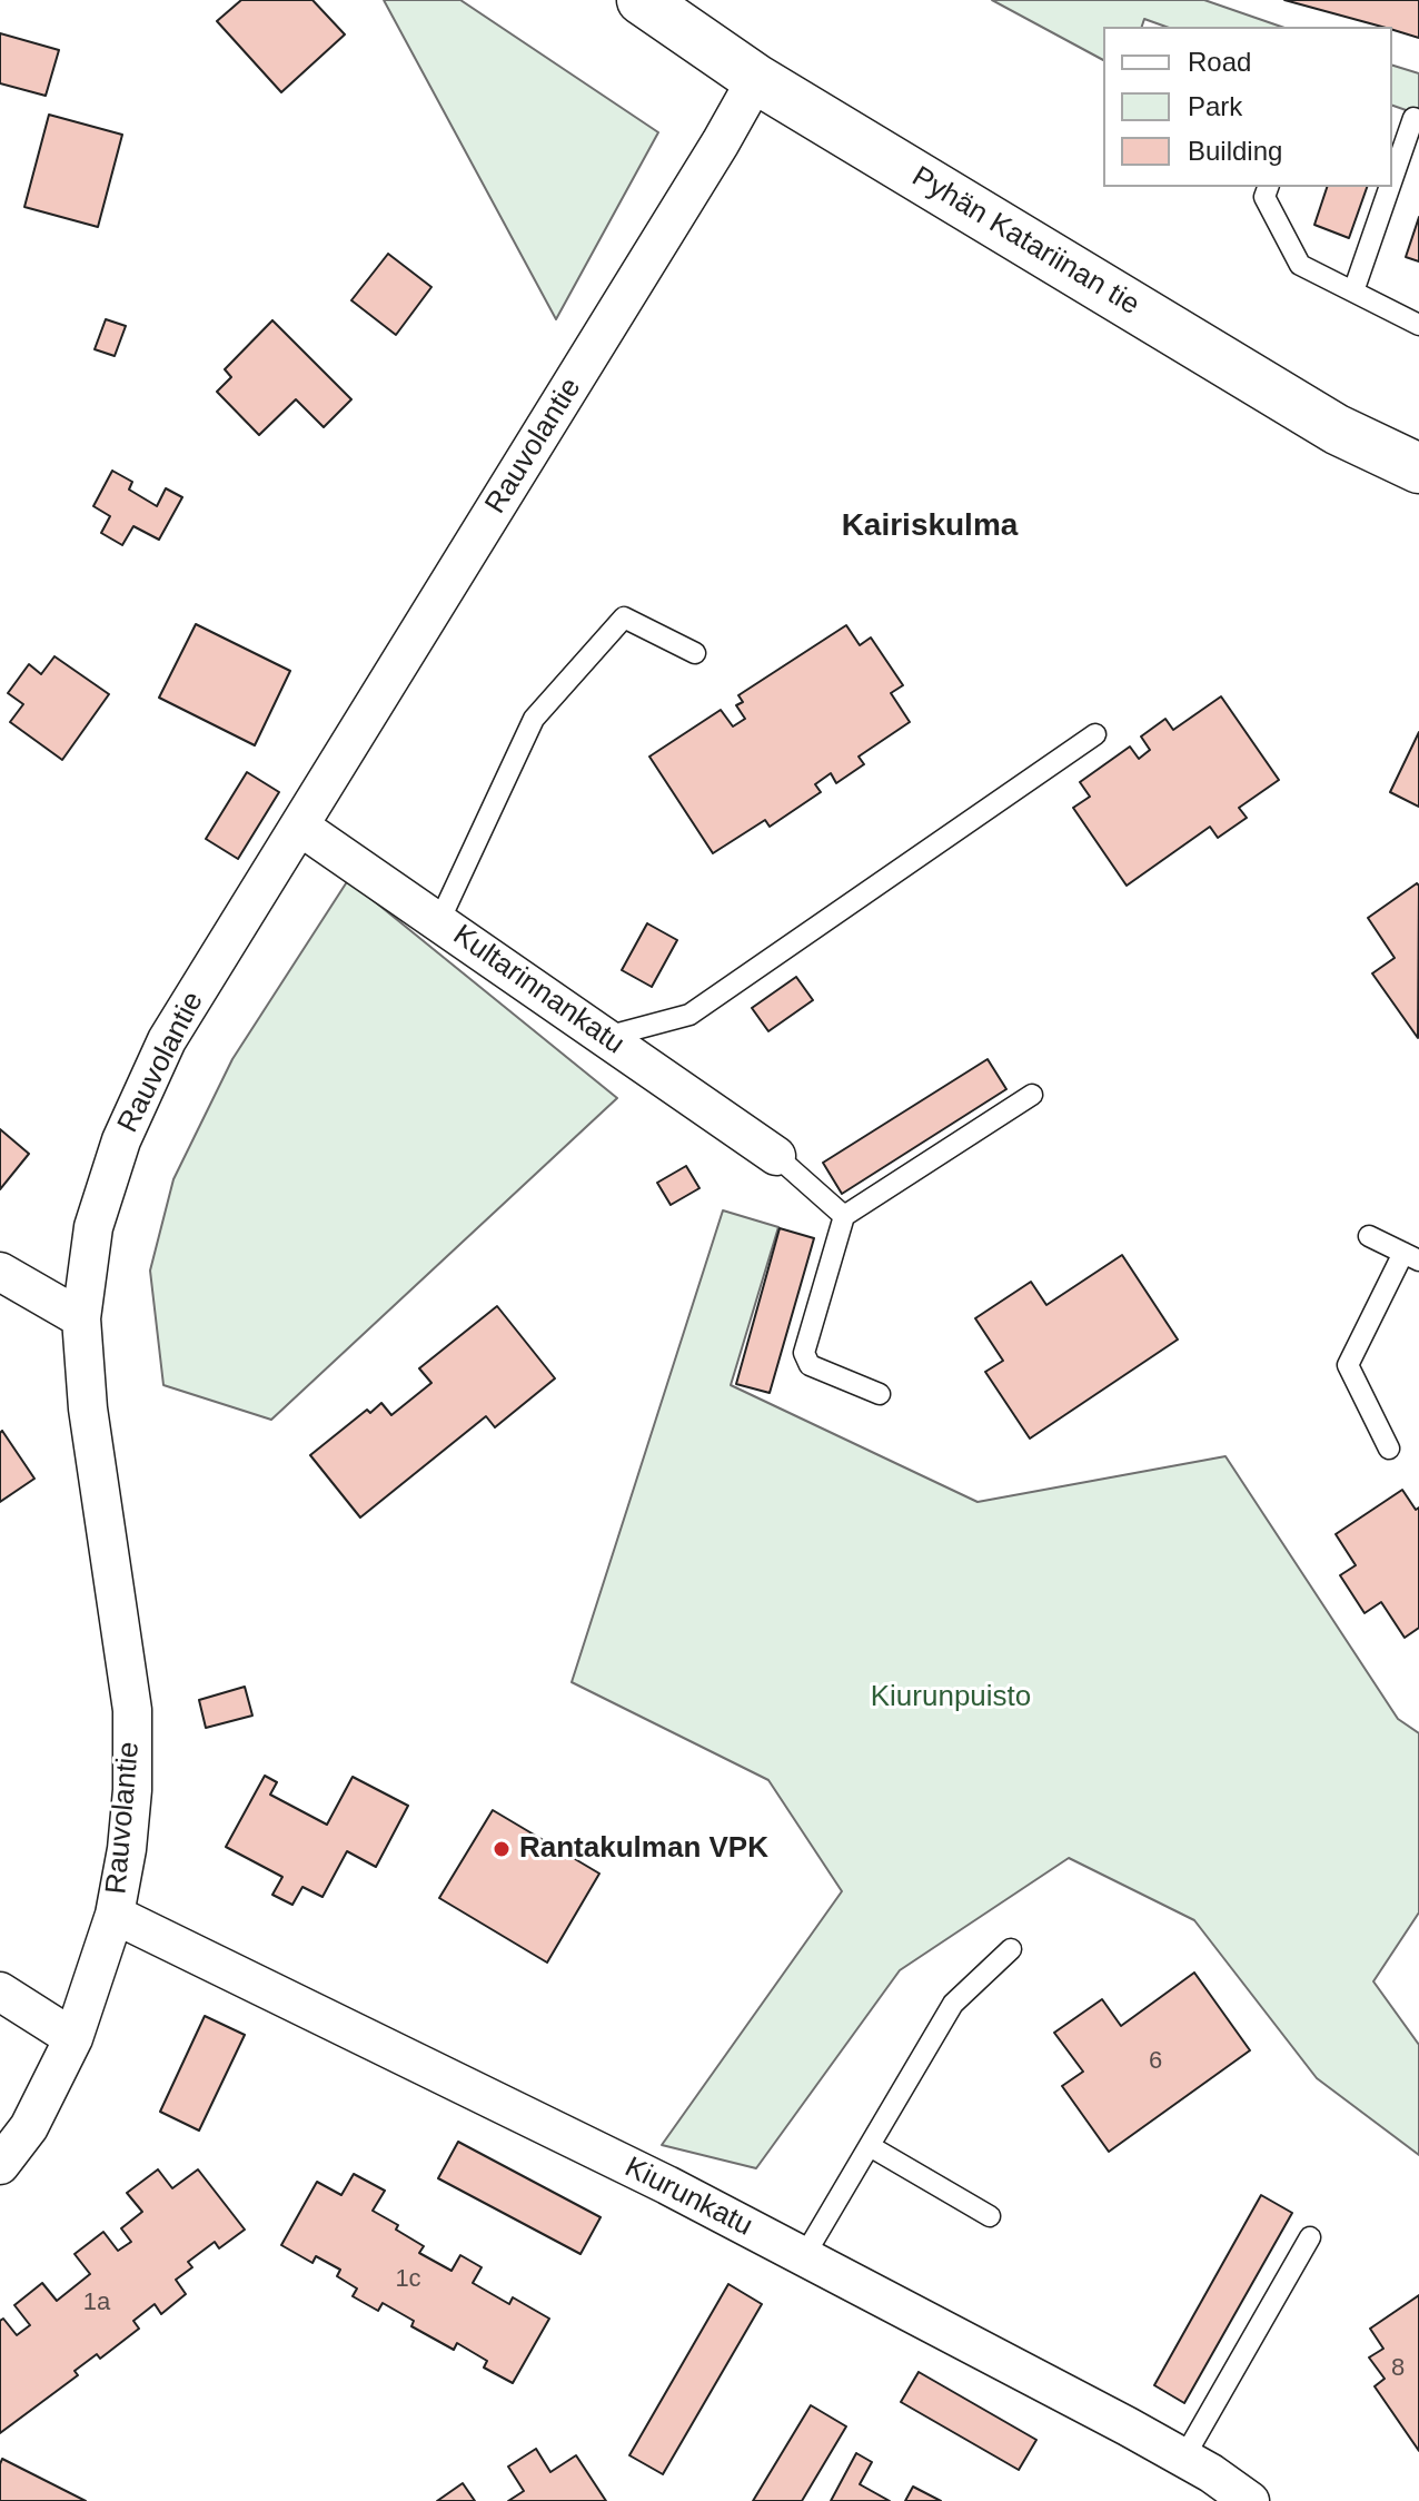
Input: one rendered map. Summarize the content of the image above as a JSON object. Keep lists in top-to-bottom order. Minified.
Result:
{"streets":{"street":["Pyhän Katariinan tie","Rauvolantie","Kultarinnankatu","Kiurunkatu"]},"crossings":[["Pyhän Katariinan tie","Rauvolantie"],["Rauvolantie","Kultarinnankatu"],["Rauvolantie","Kiurunkatu"]],"districts":["Kairiskulma"],"parks":["Kiurunpuisto"],"places":["Rantakulman VPK"],"house_numbers":["6","1c","1a","8"],"legend":["Road","Park","Building"]}
